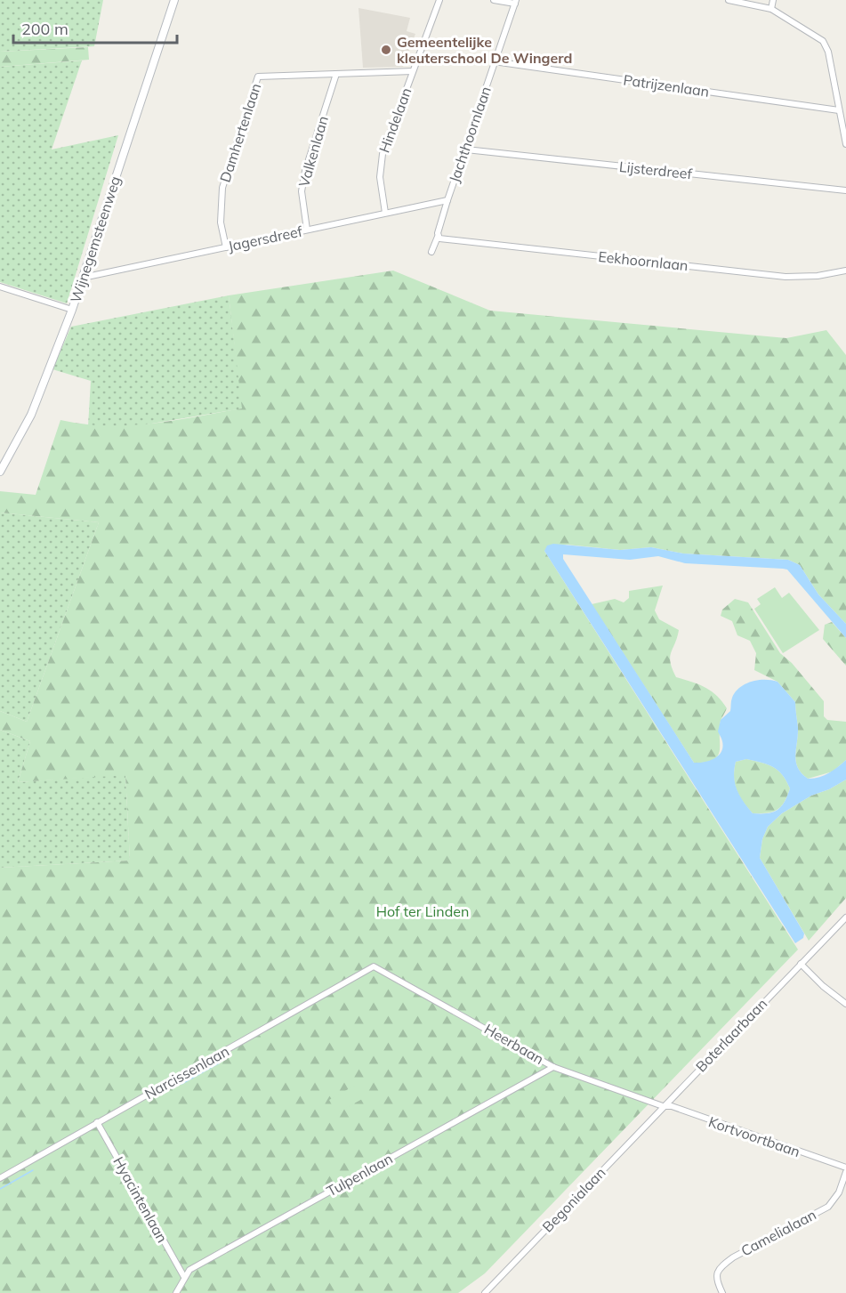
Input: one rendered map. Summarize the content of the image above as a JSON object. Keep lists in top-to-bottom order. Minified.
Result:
{"streets":{"street":["Patrijzenlaan","Hindelaan","Damhertenlaan","Jachthoornlaan","Valkenlaan","Lijsterdreef","Jagersdreef","Wijnegemsteenweg","Eekhoornlaan","Boterlaarbaan","Heerbaan","Narcissenlaan","Kortvoortbaan","Tulpenlaan","Hyacintenlaan","Begonialaan","Camelialaan"]},"crossings":[["Patrijzenlaan","Jachthoornlaan"],["Hindelaan","Damhertenlaan"],["Hindelaan","Jagersdreef"],["Damhertenlaan","Valkenlaan"],["Damhertenlaan","Jagersdreef"],["Jachthoornlaan","Lijsterdreef"],["Jachthoornlaan","Jagersdreef"],["Jachthoornlaan","Eekhoornlaan"],["Valkenlaan","Jagersdreef"],["Jagersdreef","Wijnegemsteenweg"],["Boterlaarbaan","Heerbaan"],["Boterlaarbaan","Kortvoortbaan"],["Boterlaarbaan","Begonialaan"],["Heerbaan","Narcissenlaan"],["Heerbaan","Kortvoortbaan"],["Heerbaan","Tulpenlaan"],["Heerbaan","Begonialaan"],["Narcissenlaan","Hyacintenlaan"],["Kortvoortbaan","Begonialaan"],["Kortvoortbaan","Camelialaan"],["Tulpenlaan","Hyacintenlaan"]],"parks":["Hof ter Linden"],"places":["Gemeentelijke kleuterschool De Wingerd"],"scale_bar":"200 m"}
